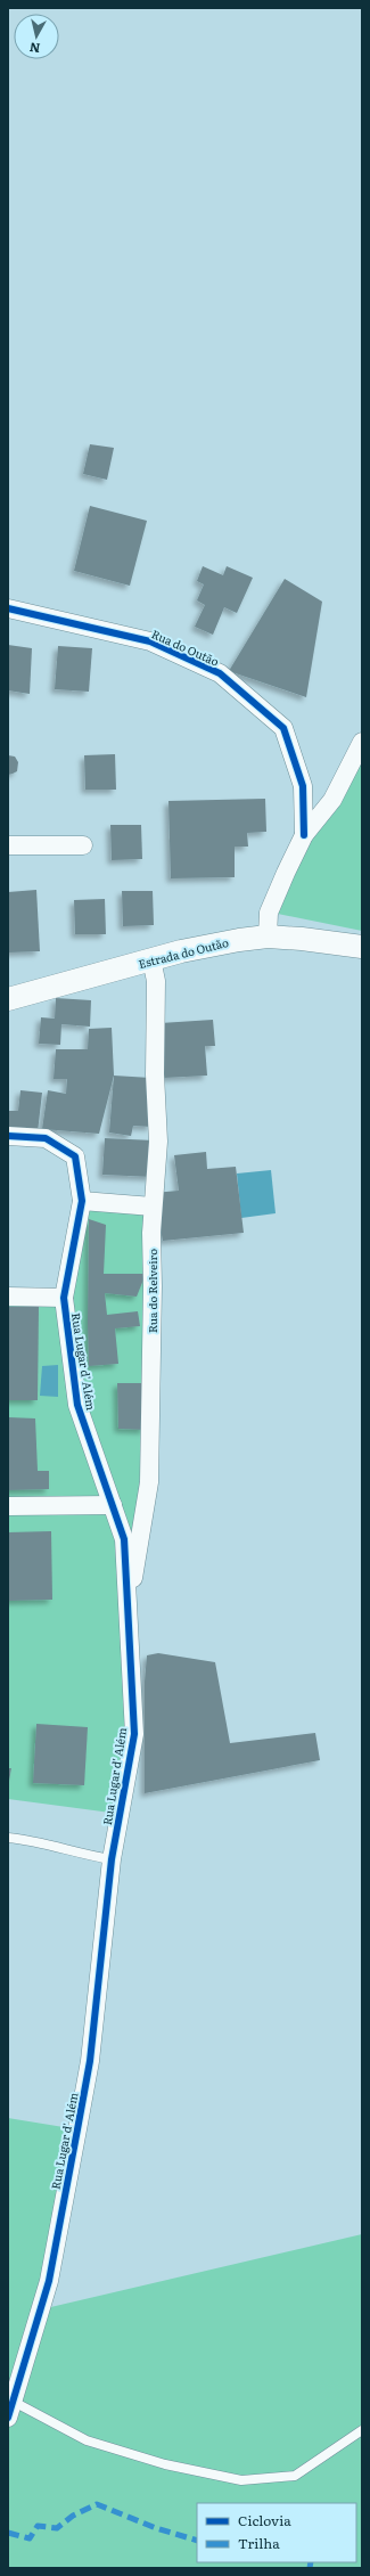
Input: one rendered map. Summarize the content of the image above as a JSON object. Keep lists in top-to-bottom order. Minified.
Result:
{"streets":{"street":["Rua do Outão","Estrada do Outão","Rua do Relveiro","Rua Lugar d' Além"]},"crossings":[["Estrada do Outão","Rua do Relveiro"],["Rua do Relveiro","Rua Lugar d' Além"]],"legend":["Ciclovia","Trilha"],"north":"bottom"}
